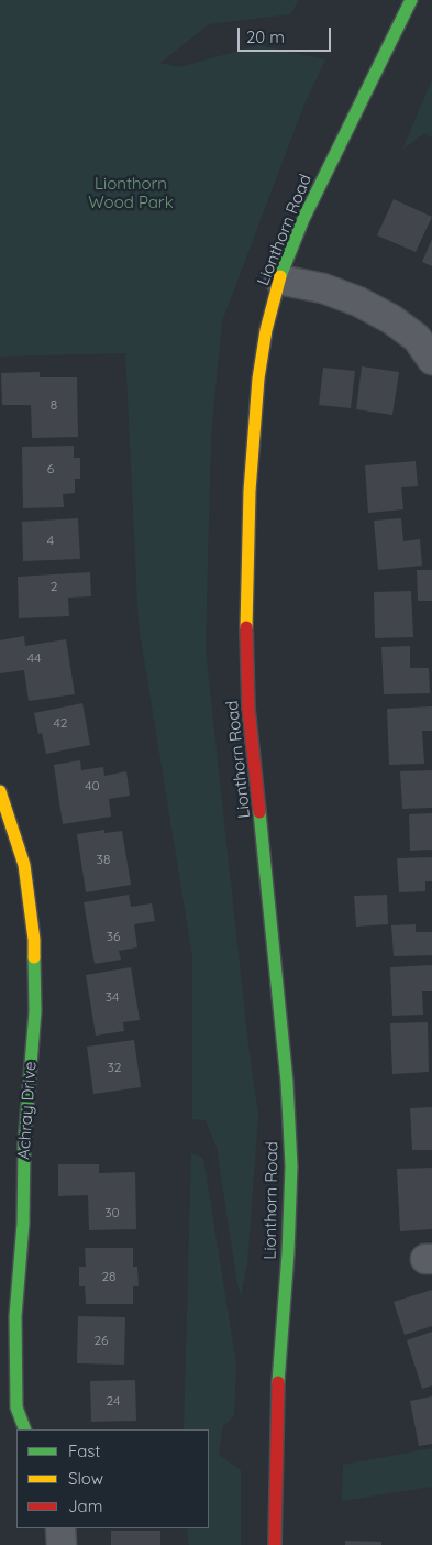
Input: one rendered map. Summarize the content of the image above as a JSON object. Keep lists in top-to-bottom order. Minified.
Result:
{"streets":{"street":["Lionthorn Road","Achray Drive"]},"parks":["Lionthorn Wood Park"],"house_numbers":["8","6","4","2","44","42","40","38","36","34","32","30","28","26","24"],"legend":["Fast","Slow","Jam"],"scale_bar":"20 m"}
